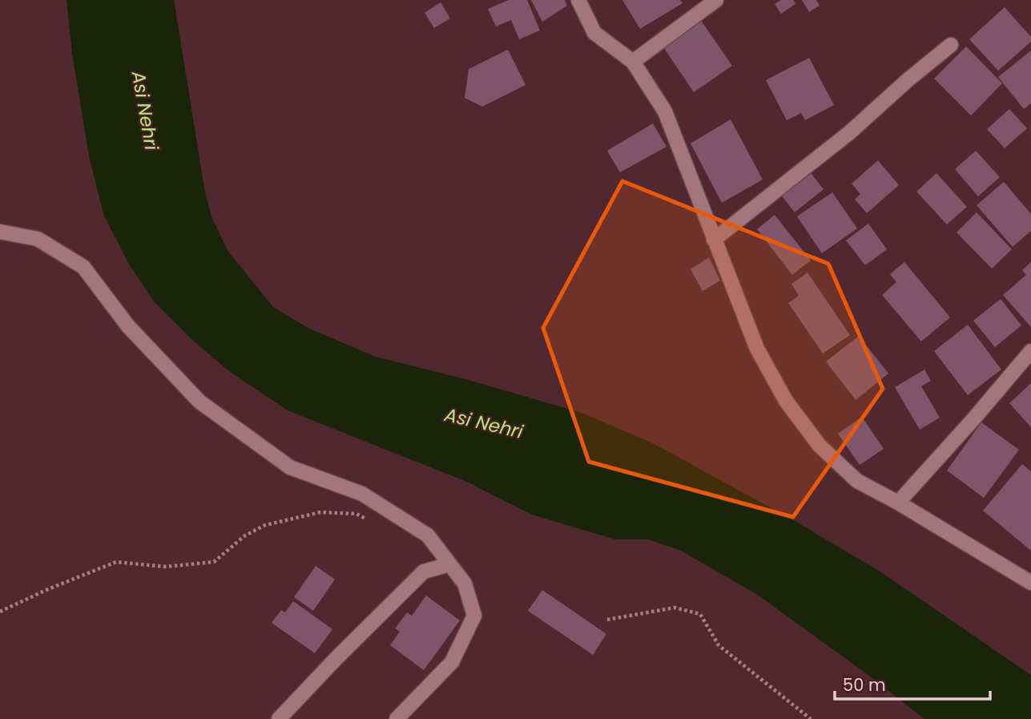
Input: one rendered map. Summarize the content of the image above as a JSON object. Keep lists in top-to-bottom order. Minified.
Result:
{"water":["Asi Nehri"],"scale_bar":"50 m"}
